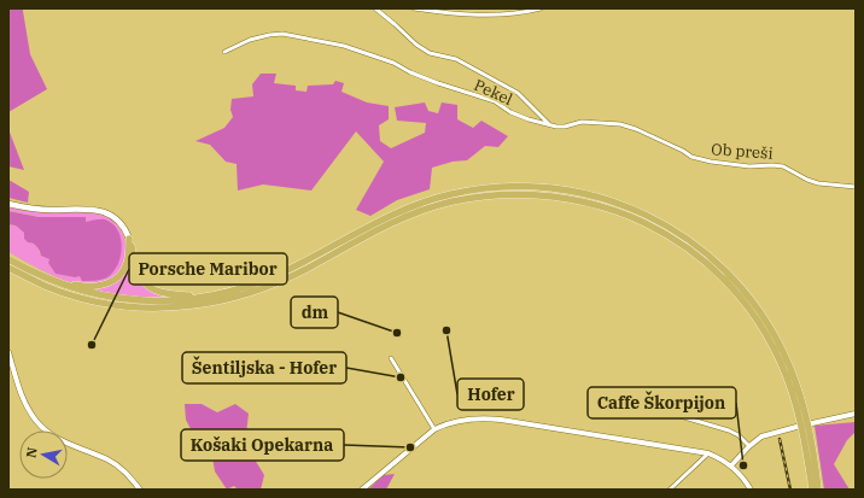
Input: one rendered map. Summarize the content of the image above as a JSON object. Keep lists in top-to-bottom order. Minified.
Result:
{"streets":{"street":["Pekel","Ob preši"]},"crossings":[["Pekel","Ob preši"]],"places":["Hofer","dm","Porsche Maribor","Šentiljska - Hofer","Košaki Opekarna","Caffe Škorpijon"],"north":"left"}
